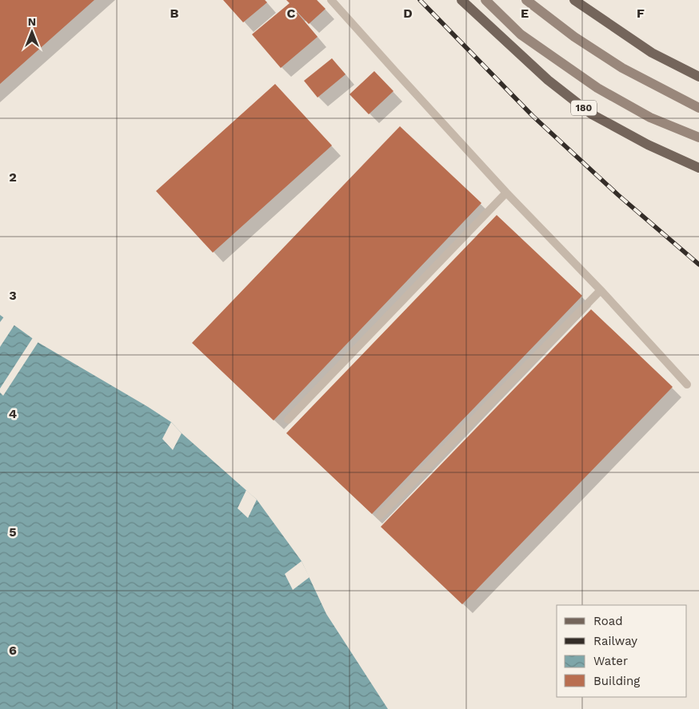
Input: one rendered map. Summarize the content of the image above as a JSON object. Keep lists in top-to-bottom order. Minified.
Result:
{"streets":{"main road":["180"]},"legend":["Road","Railway","Water","Building"],"north":"top","grid":{"columns":["B","C","D","E","F"],"rows":["2","3","4","5","6"]}}
